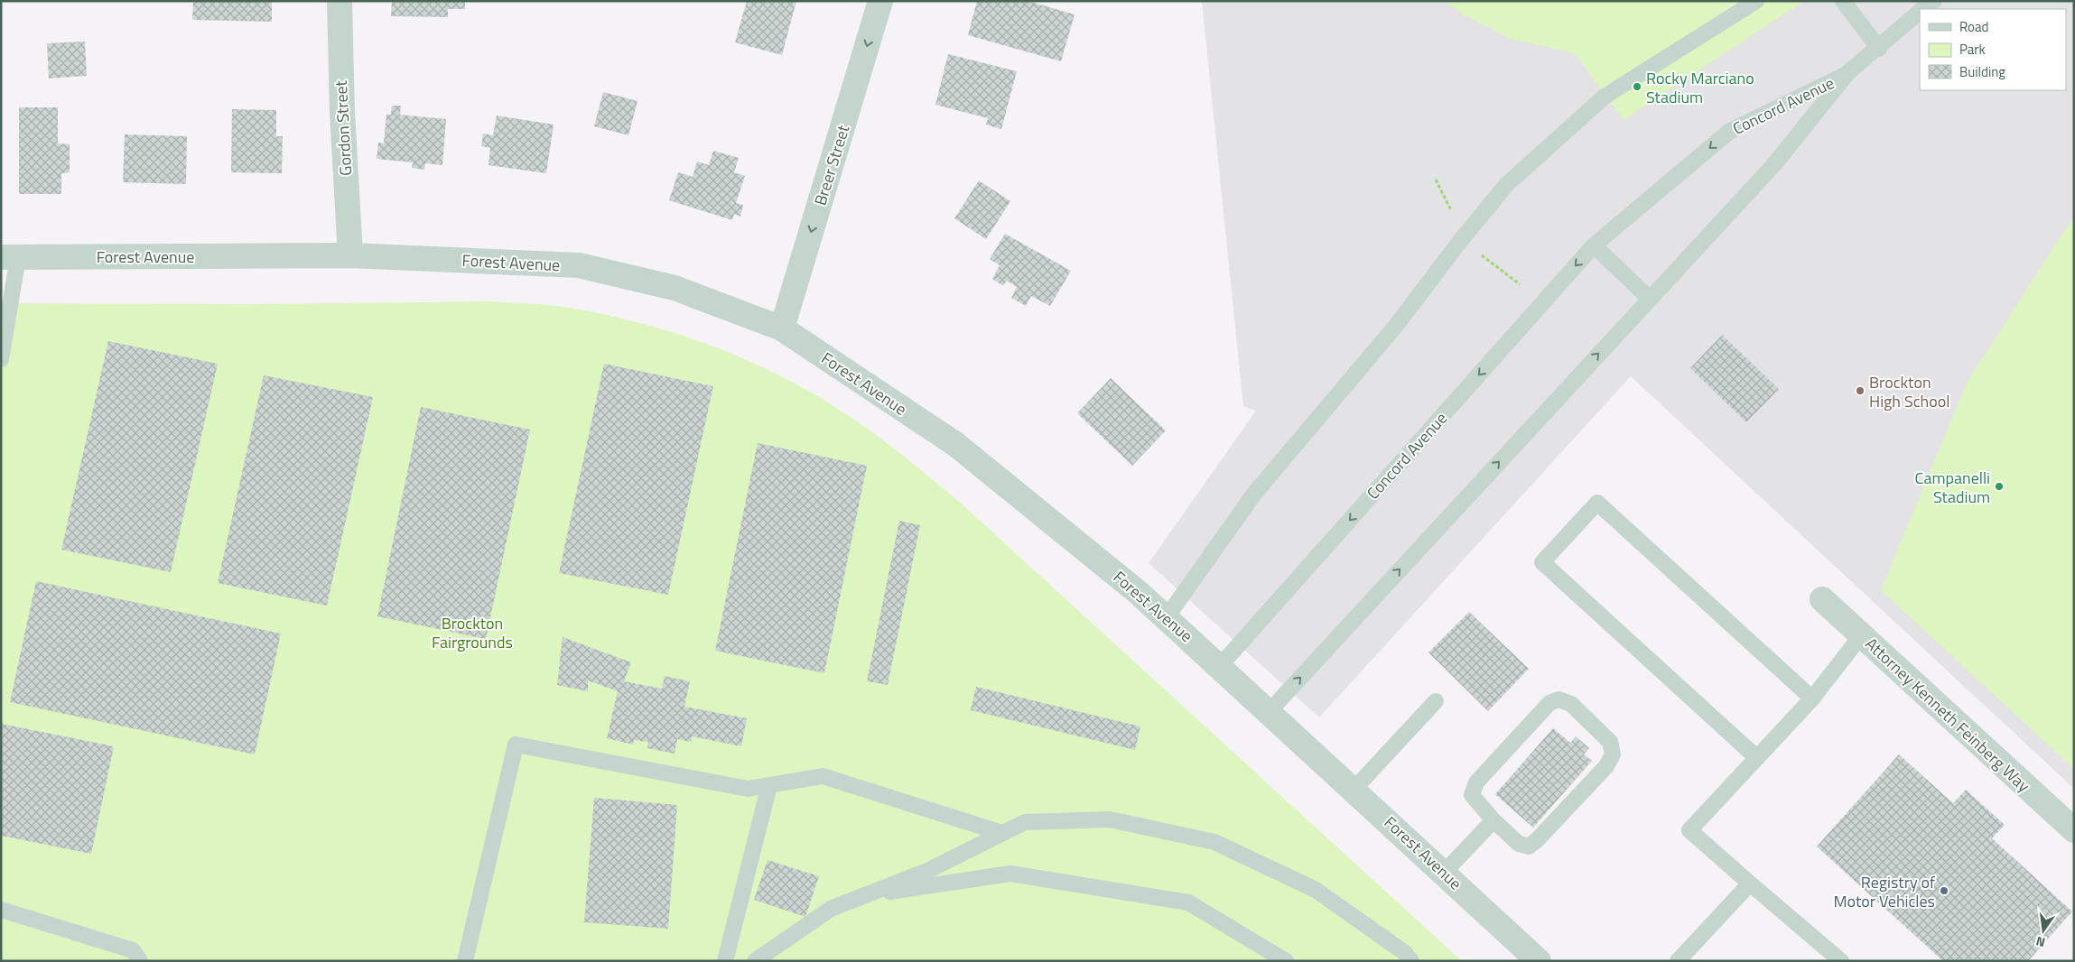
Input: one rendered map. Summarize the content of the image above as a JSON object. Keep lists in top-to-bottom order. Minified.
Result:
{"streets":{"street":["Gordon Street","Breer Street","Forest Avenue","Attorney Kenneth Feinberg Way"],"lane":["Concord Avenue"]},"crossings":[["Concord Avenue","Forest Avenue"],["Gordon Street","Forest Avenue"],["Breer Street","Forest Avenue"]],"one_way":["Breer Street"],"parks":["Brockton Fairgrounds"],"places":["Rocky Marciano Stadium","Brockton High School","Campanelli Stadium","Registry of Motor Vehicles"],"legend":["Road","Park","Building"],"north":"bottom"}
